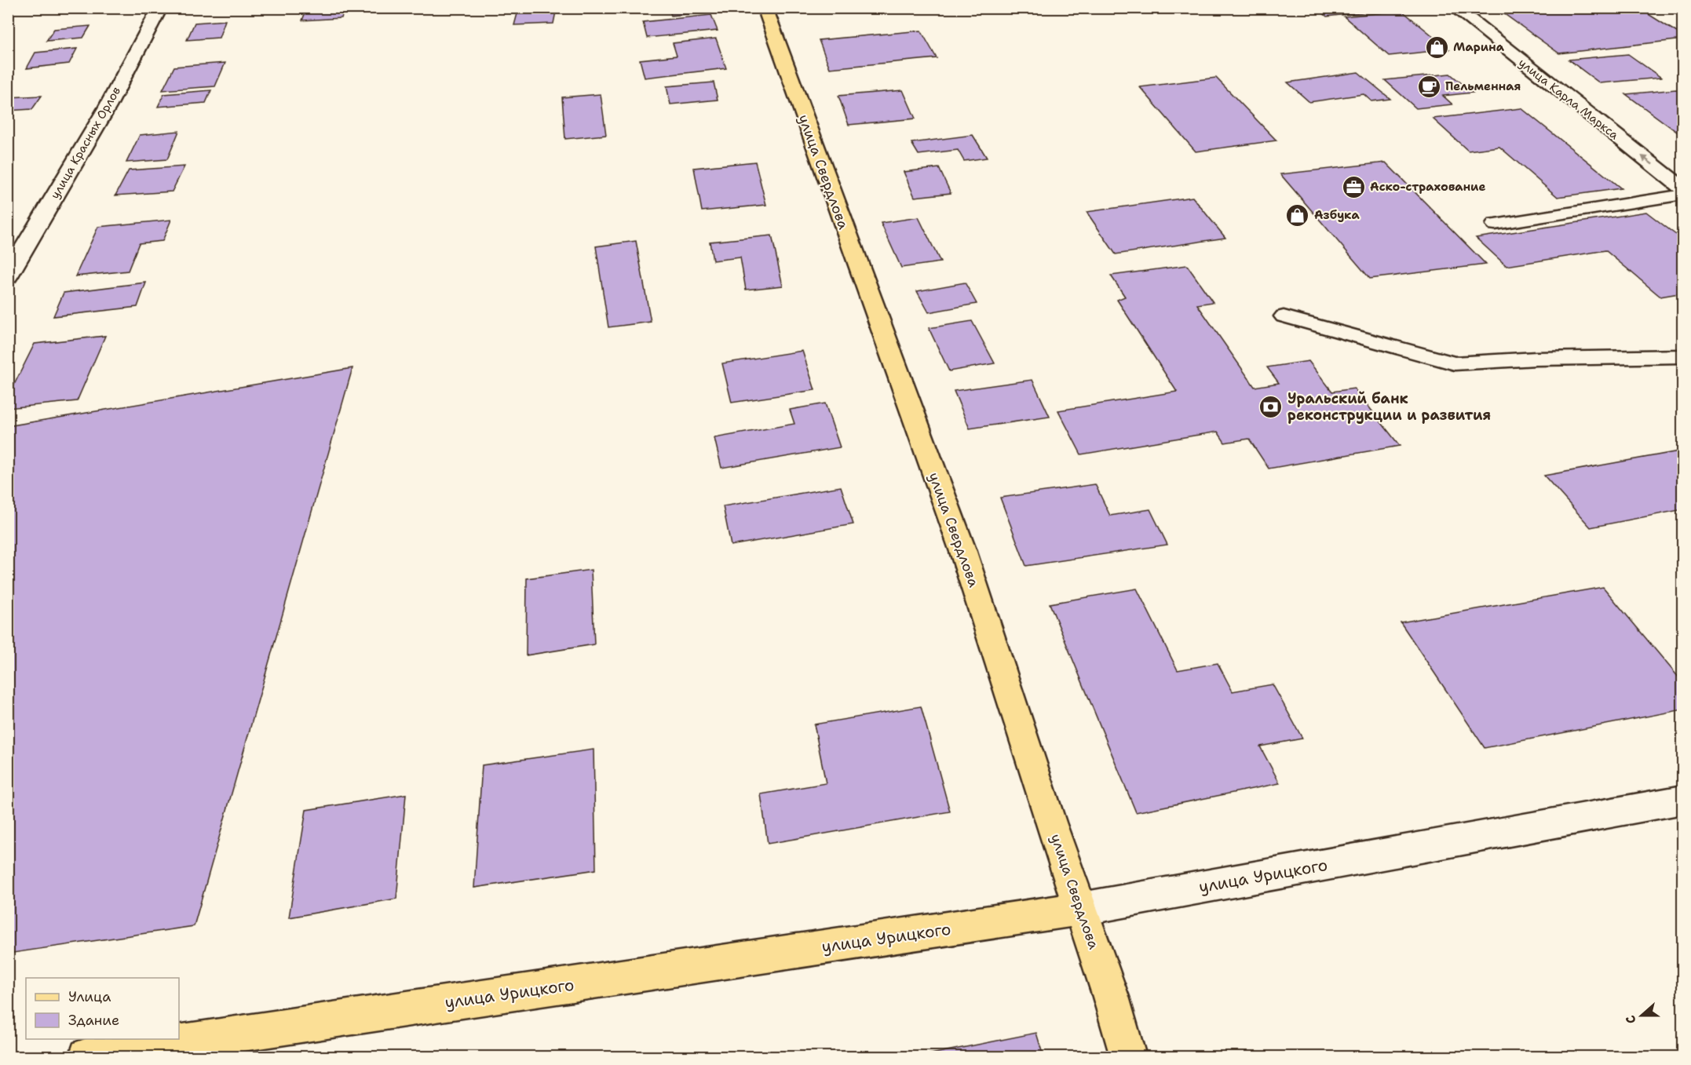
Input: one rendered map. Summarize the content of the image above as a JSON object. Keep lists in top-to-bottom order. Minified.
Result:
{"streets":{"main road":["улица Свердлова","улица Урицкого"],"street":["улица Карла Маркса","улица Красных Орлов"]},"crossings":[["улица Свердлова","улица Урицкого"]],"one_way":["улица Карла Маркса"],"places":{"shop":["Марина","Азбука"],"cafe":["Пельменная"],"office":["Аско-страхование"],"bank":["Уральский банк реконструкции и развития"]},"legend":["Улица","Здание"],"north":"left"}
